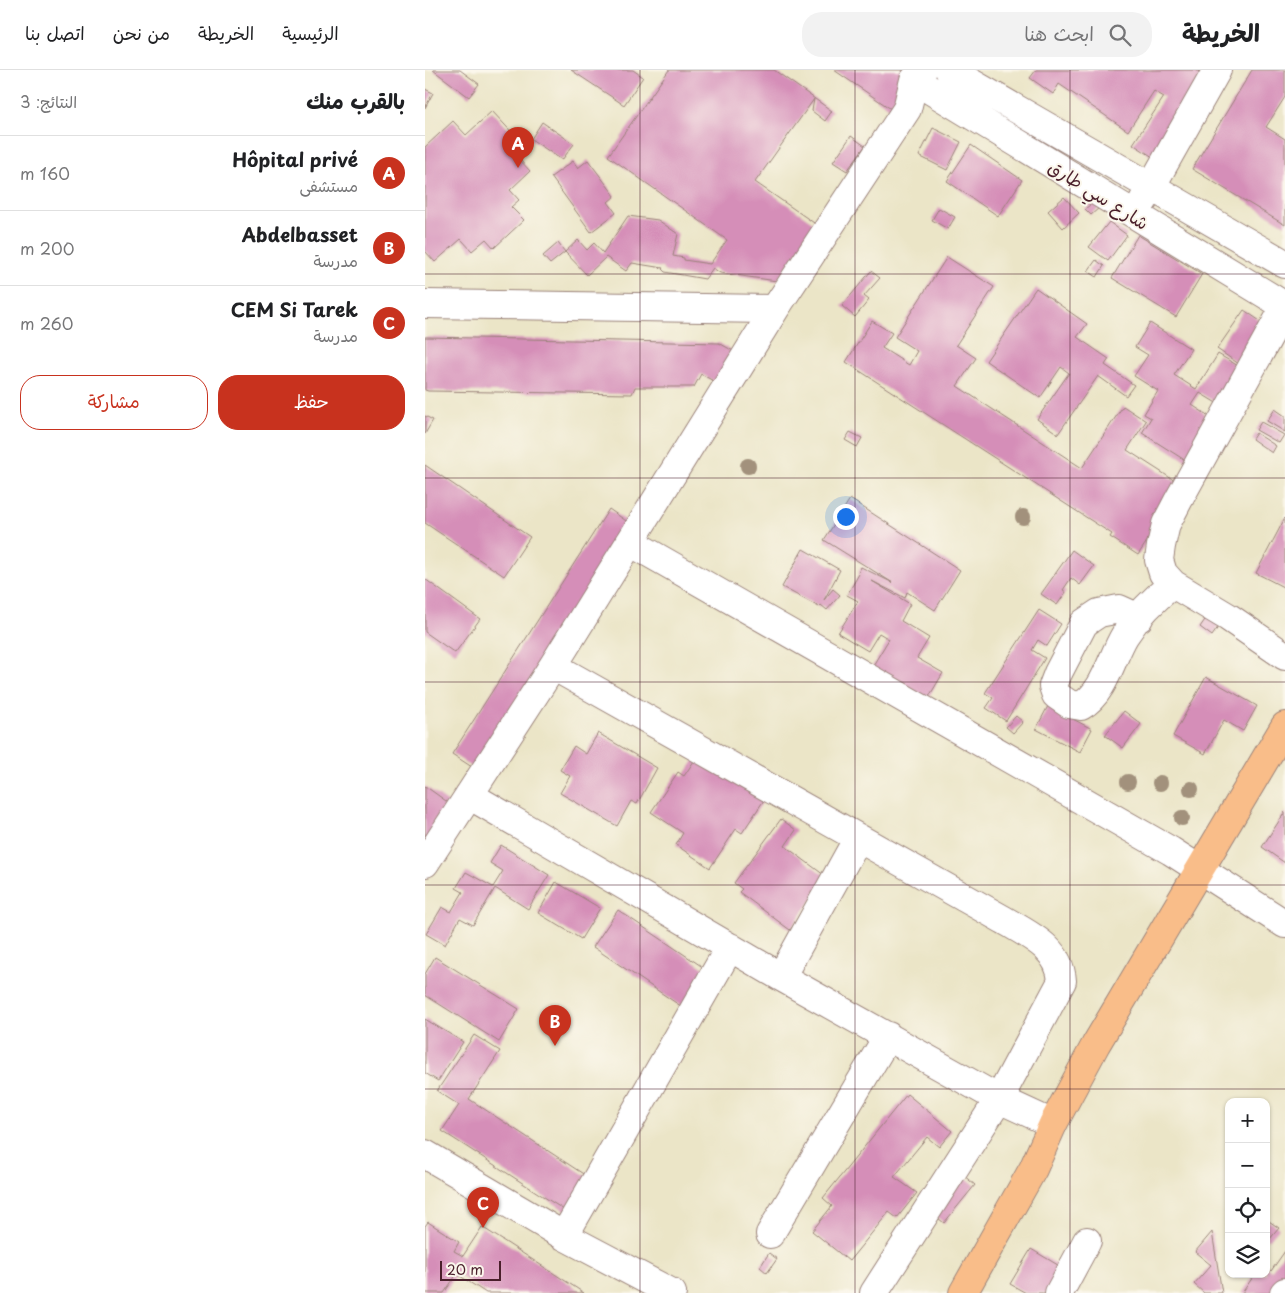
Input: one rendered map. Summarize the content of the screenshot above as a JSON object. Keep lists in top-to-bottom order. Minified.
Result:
{"streets":{"street":["شارع سي طارق"]},"scale_bar":"20 m","page":{"header":"الخريطة","search":"ابحث هنا","nav":["الرئيسية","الخريطة","من نحن","اتصل بنا"],"heading":["بالقرب منك","النتائج: 3"],"pins":["A","B","C"],"list":[{"mark":"A","name":"Hôpital privé","note":"مستشفى","value":"160 m"},{"mark":"B","name":"Abdelbasset","note":"مدرسة","value":"200 m"},{"mark":"C","name":"CEM Si Tarek","note":"مدرسة","value":"260 m"}],"buttons":["حفظ","مشاركة"],"map_buttons":["+","−"],"scale":"20 m"}}
